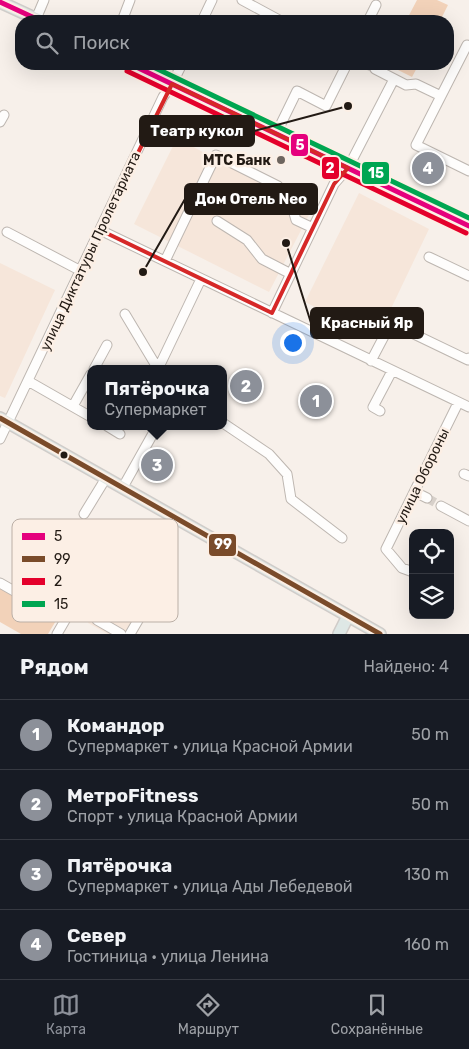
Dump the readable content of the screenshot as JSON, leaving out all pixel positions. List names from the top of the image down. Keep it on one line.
{"streets":{"street":["улица Диктатуры Пролетариата","улица Обороны"]},"places":["Театр кукол","МТС Банк","Красный Яр","Дом Отель Neo"],"lines":["transit line 5","transit line 15","transit line 2","transit line 99"],"legend":["5","99","2","15"],"page":{"search":"Поиск","pins":["4","2","1","3"],"popup":["Пятёрочка","Супермаркет"],"heading":["Рядом","Найдено: 4"],"list":[{"mark":"1","name":"Командор","note":"Супермаркет · улица Красной Армии","value":"50 m"},{"mark":"2","name":"МетроFitness","note":"Спорт · улица Красной Армии","value":"50 m"},{"mark":"3","name":"Пятёрочка","note":"Супермаркет · улица Ады Лебедевой","value":"130 m"},{"mark":"4","name":"Север","note":"Гостиница · улица Ленина","value":"160 m"}],"nav":["Карта","Маршрут","Сохранённые"]}}
